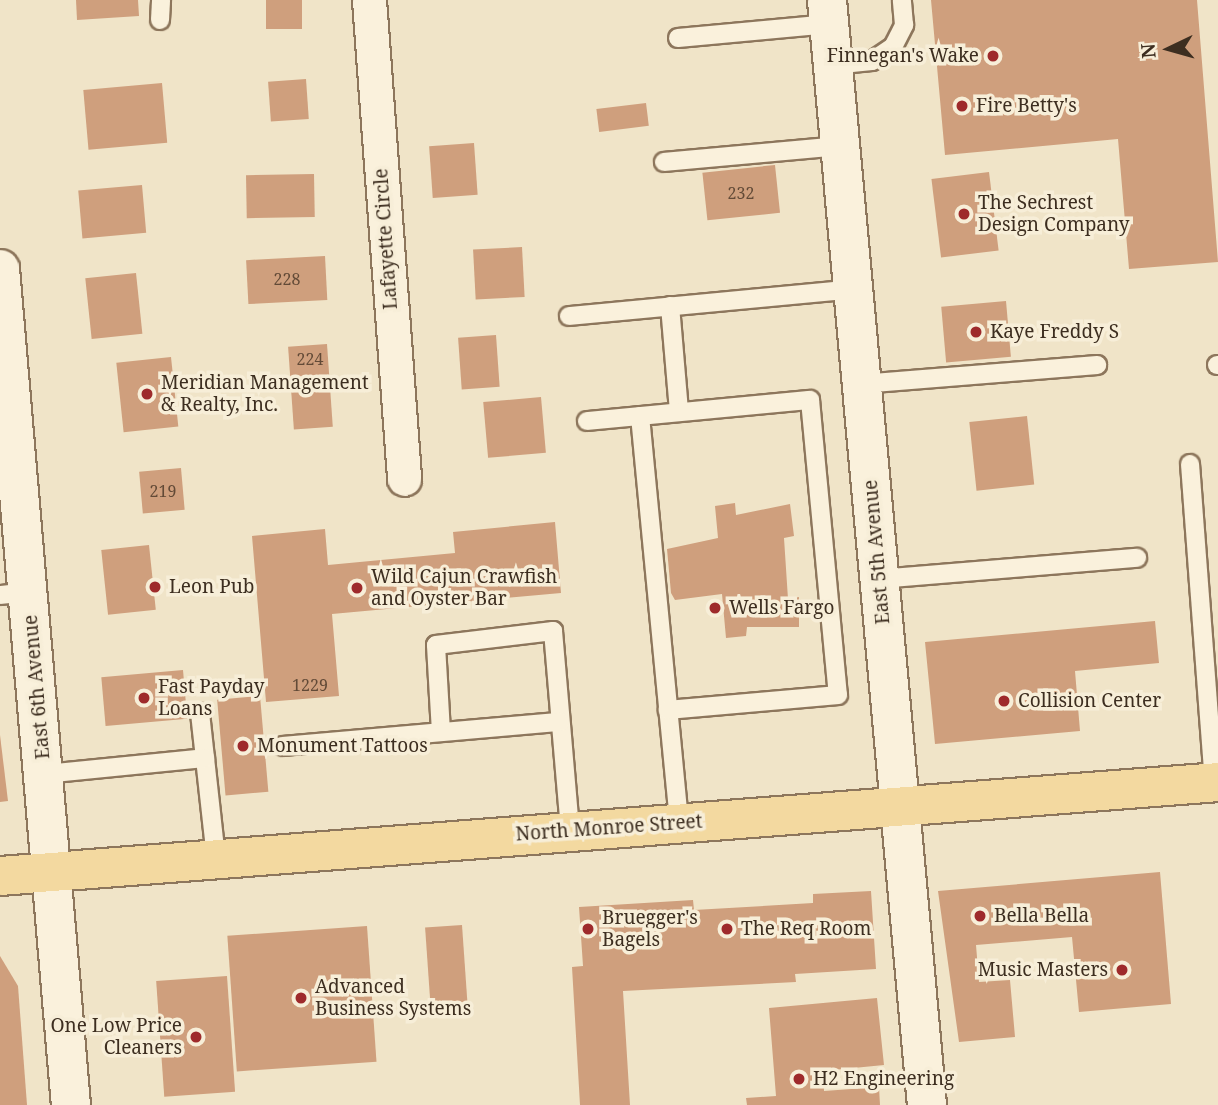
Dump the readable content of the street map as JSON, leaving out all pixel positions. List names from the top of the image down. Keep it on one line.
{"streets":{"main road":["North Monroe Street"],"street":["Lafayette Circle","East 5th Avenue","East 6th Avenue"]},"crossings":[["East 5th Avenue","North Monroe Street"],["East 6th Avenue","North Monroe Street"]],"places":["Finnegan's Wake","Fire Betty's","The Sechrest Design Company","Kaye Freddy S","Meridian Management & Realty, Inc.","Leon Pub","Wild Cajun Crawfish and Oyster Bar","Wells Fargo","Fast Payday Loans","Collision Center","Monument Tattoos","Bella Bella","Bruegger's Bagels","The Req Room","Music Masters","Advanced Business Systems","One Low Price Cleaners","H2 Engineering"],"house_numbers":["232","228","224","219","1229"],"north":"left"}
